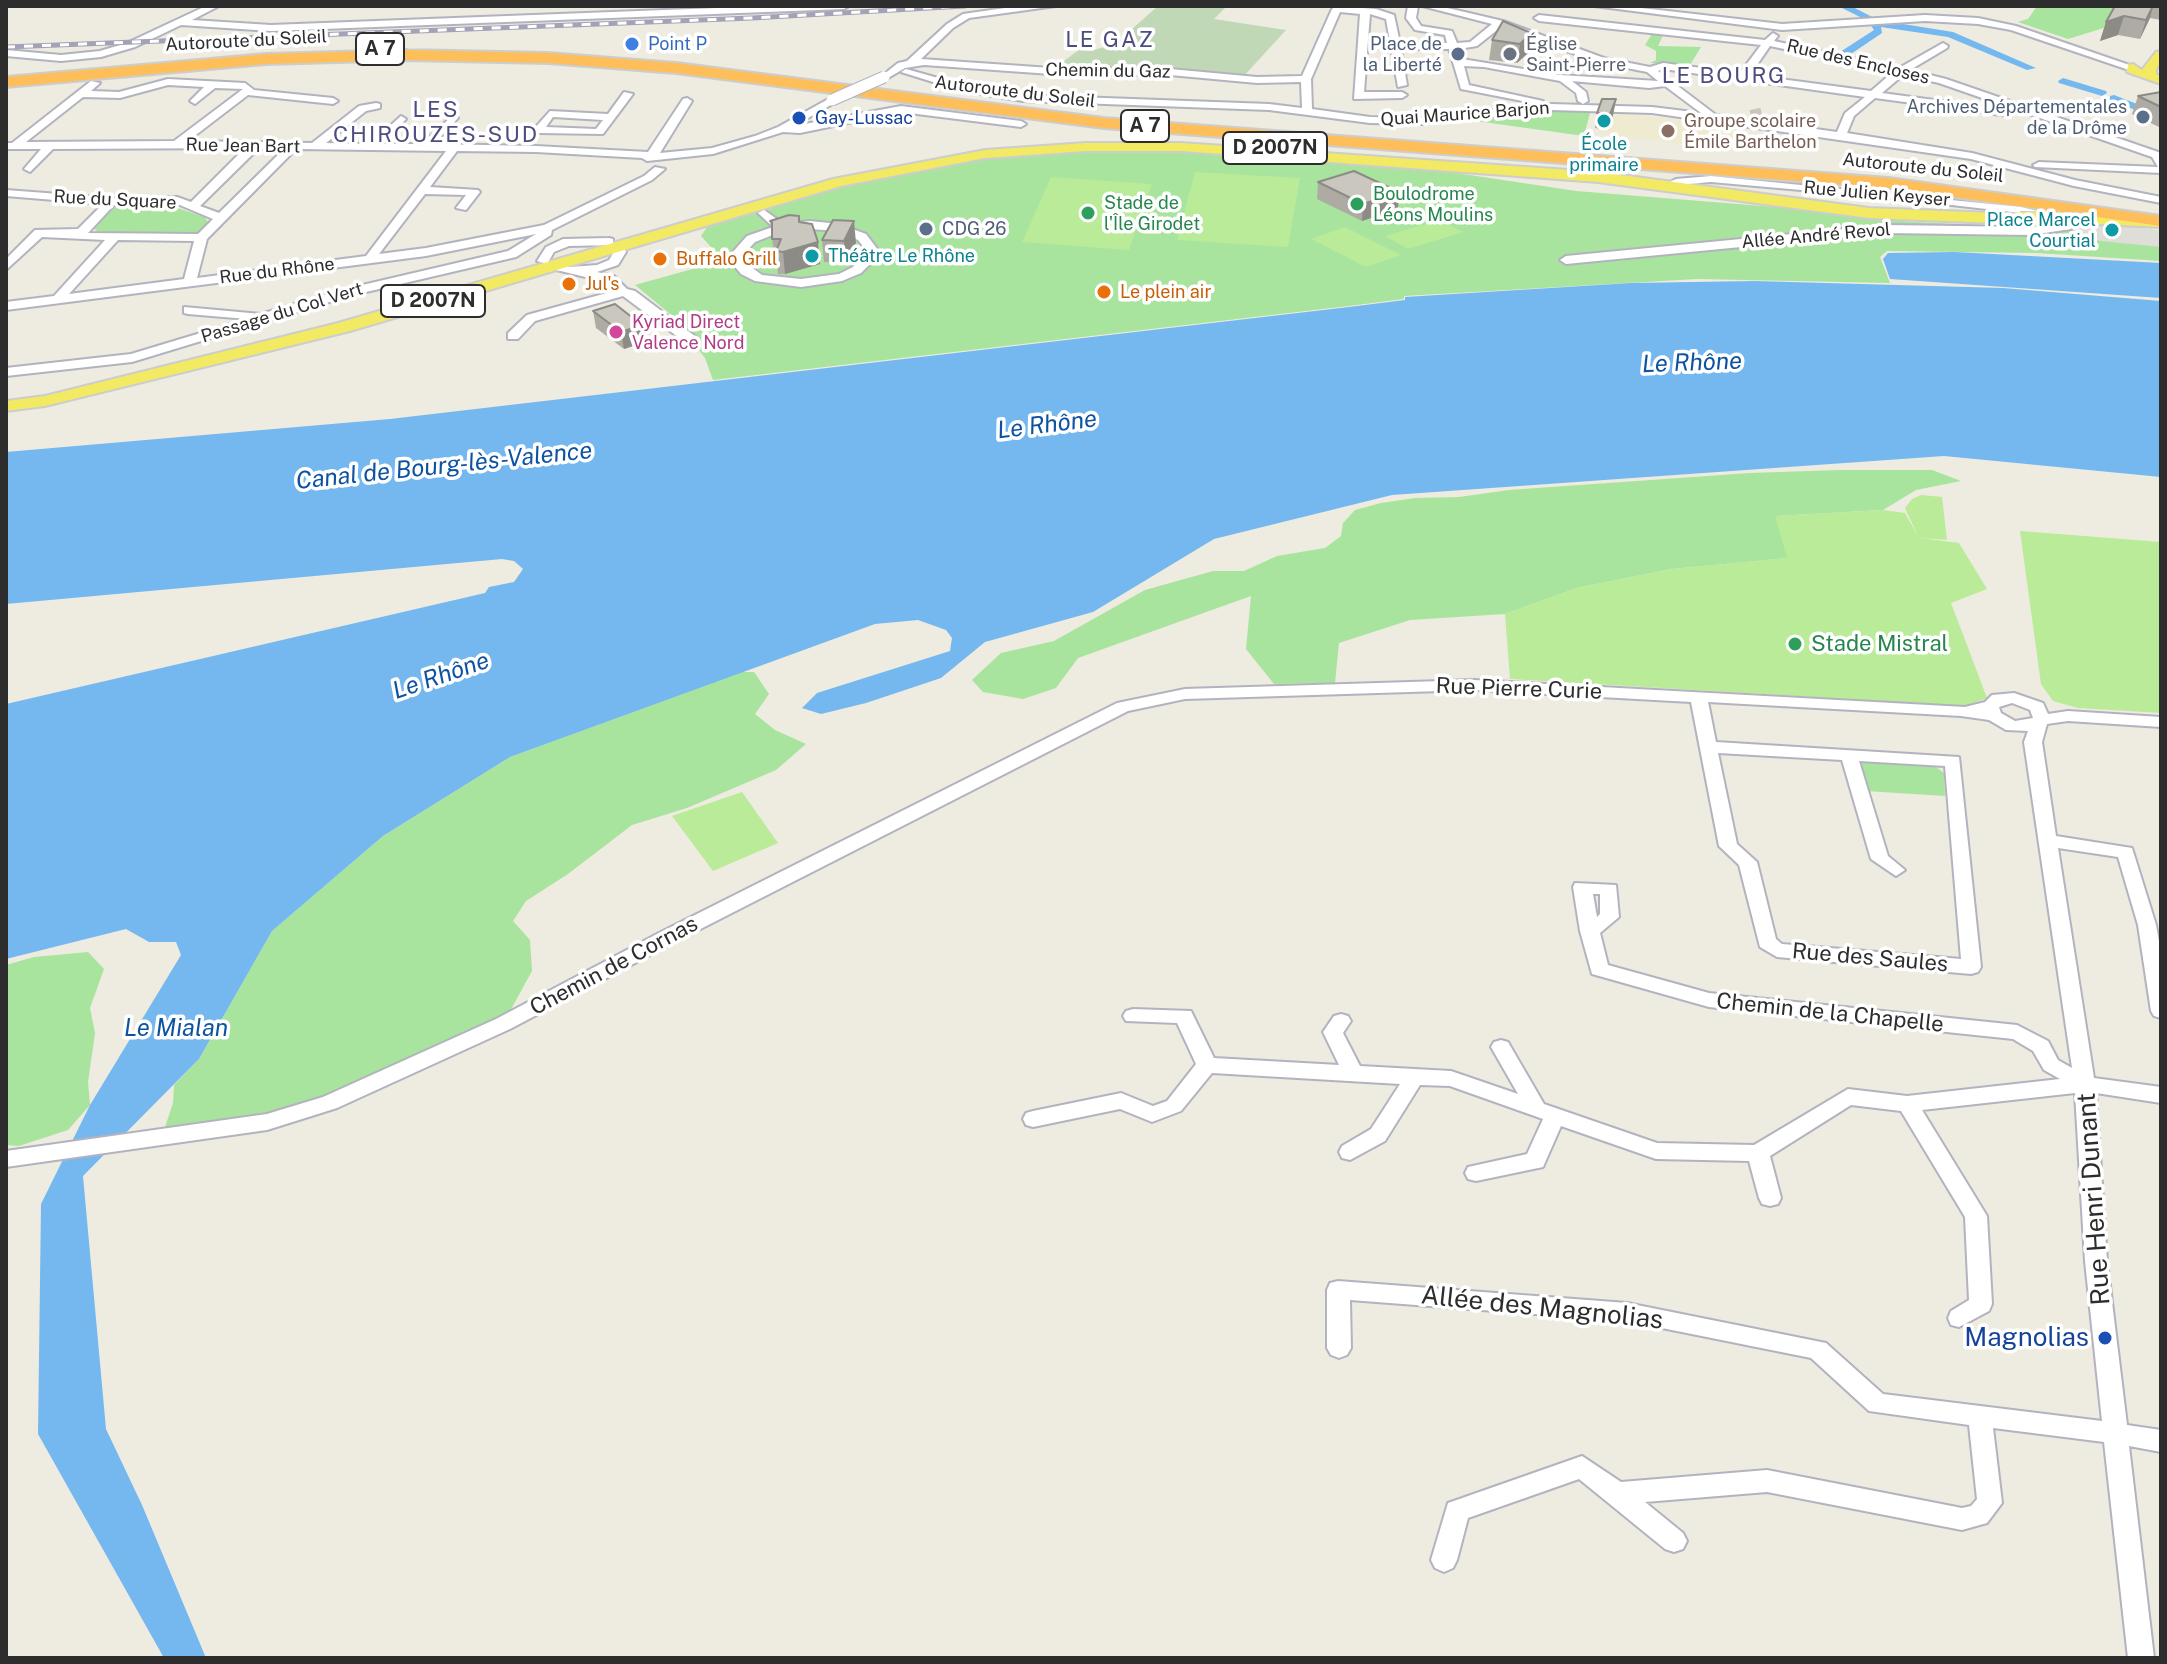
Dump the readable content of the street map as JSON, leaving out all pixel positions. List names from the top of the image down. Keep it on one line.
{"streets":{"highway":["Autoroute du Soleil","A 7"],"main road":["D 2007N"],"street":["Rue des Encloses","Chemin du Gaz","Quai Maurice Barjon","Rue Jean Bart","Rue Julien Keyser","Rue du Square","Allée André Revol","Rue du Rhône","Passage du Col Vert","Rue Pierre Curie","Rue des Saules","Chemin de Cornas","Chemin de la Chapelle","Rue Henri Dunant","Allée des Magnolias"]},"crossings":[["Chemin du Gaz","Quai Maurice Barjon"],["Rue Jean Bart","Rue du Rhône"],["D 2007N","Rue Julien Keyser"],["D 2007N","Rue du Rhône"],["Rue Julien Keyser","Allée André Revol"],["Rue du Rhône","Passage du Col Vert"],["Rue Pierre Curie","Rue des Saules"],["Rue Pierre Curie","Chemin de Cornas"],["Chemin de la Chapelle","Rue Henri Dunant"],["Rue Henri Dunant","Allée des Magnolias"]],"districts":["LE GAZ","LE BOURG","LES CHIROUZES-SUD"],"water":["Le Rhône","Canal de Bourg-lès-Valence","Le Mialan"],"places":["Point P","Place de la Liberté","Église Saint-Pierre","Archives Départementales de la Drôme","Gay-Lussac","École primaire","Groupe scolaire Émile Barthelon","Boulodrome Léons Moulins","Stade de l'Île Girodet","CDG 26","Place Marcel Courtial","Théâtre Le Rhône","Buffalo Grill","Jul's","Le plein air","Kyriad Direct Valence Nord","Stade Mistral","Magnolias"]}
